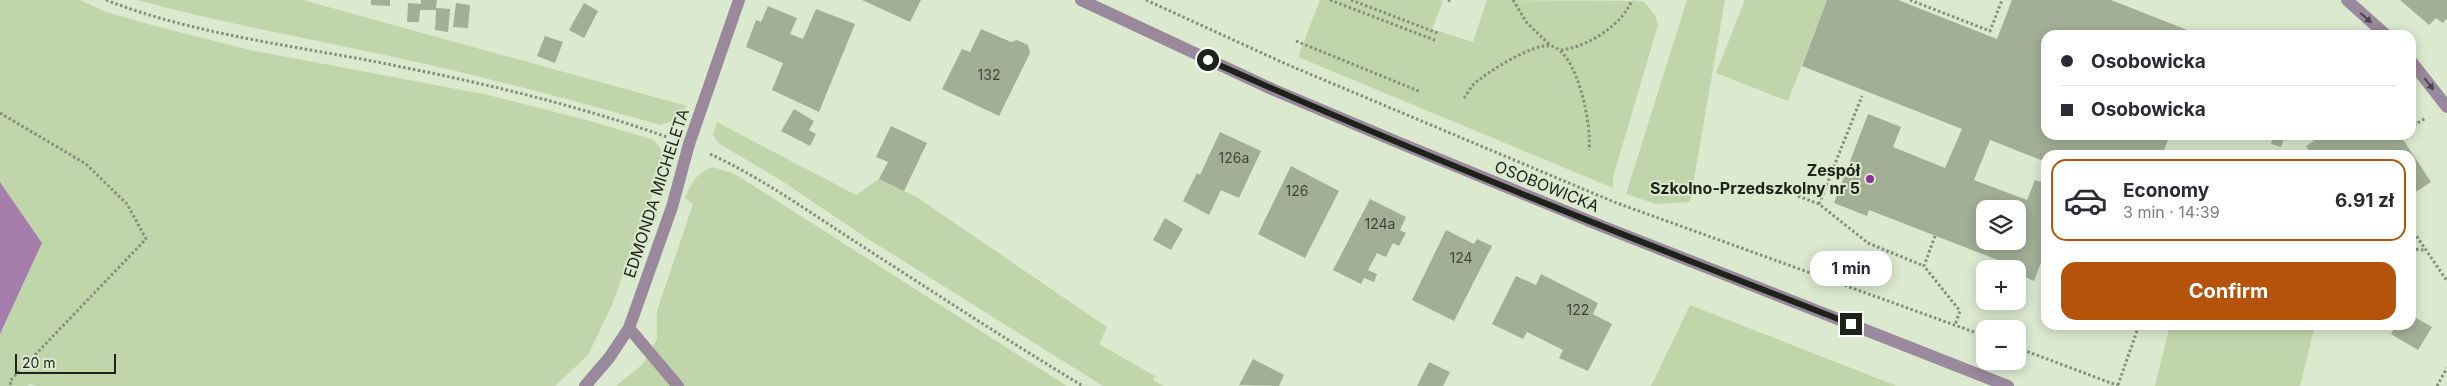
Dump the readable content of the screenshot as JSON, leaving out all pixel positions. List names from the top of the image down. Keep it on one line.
{"streets":{"street":["OSOBOWICKA","EDMONDA MICHELETA"]},"places":["Zespół Szkolno-Przedszkolny nr 5"],"house_numbers":["132","126a","126","124a","124","122"],"scale_bar":"20 m","page":{"banner":["Osobowicka","Osobowicka"],"list":[{"name":"Economy","note":"3 min · 14:39","value":"6.91 zł"}],"map_buttons":["+","−"],"bubble":"1 min","buttons":"Confirm","scale":"20 m"}}
